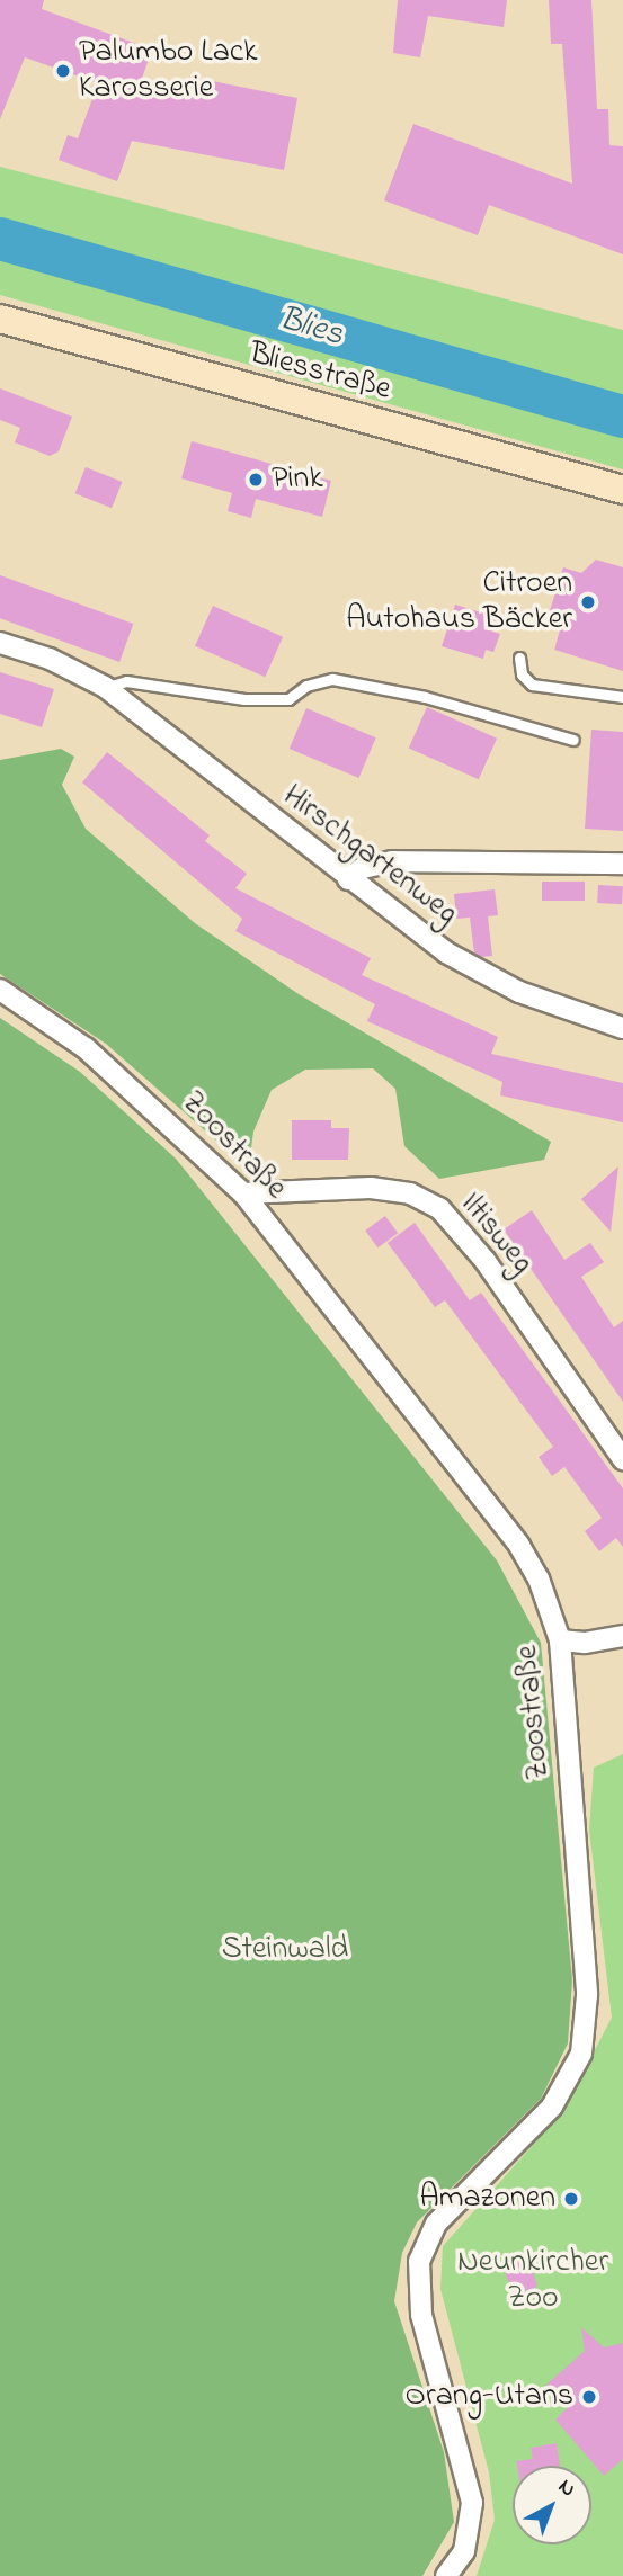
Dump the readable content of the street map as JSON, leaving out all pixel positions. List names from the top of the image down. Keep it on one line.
{"streets":{"main road":["Bliesstraße"],"street":["Hirschgartenweg","Zoostraße","Iltisweg"]},"crossings":[["Zoostraße","Iltisweg"]],"water":["Blies"],"parks":["Steinwald","Neunkircher Zoo"],"places":["Palumbo Lack Karosserie","Pink","Citroen Autohaus Bäcker","Amazonen","Orang-Utans"],"north":"top right"}
